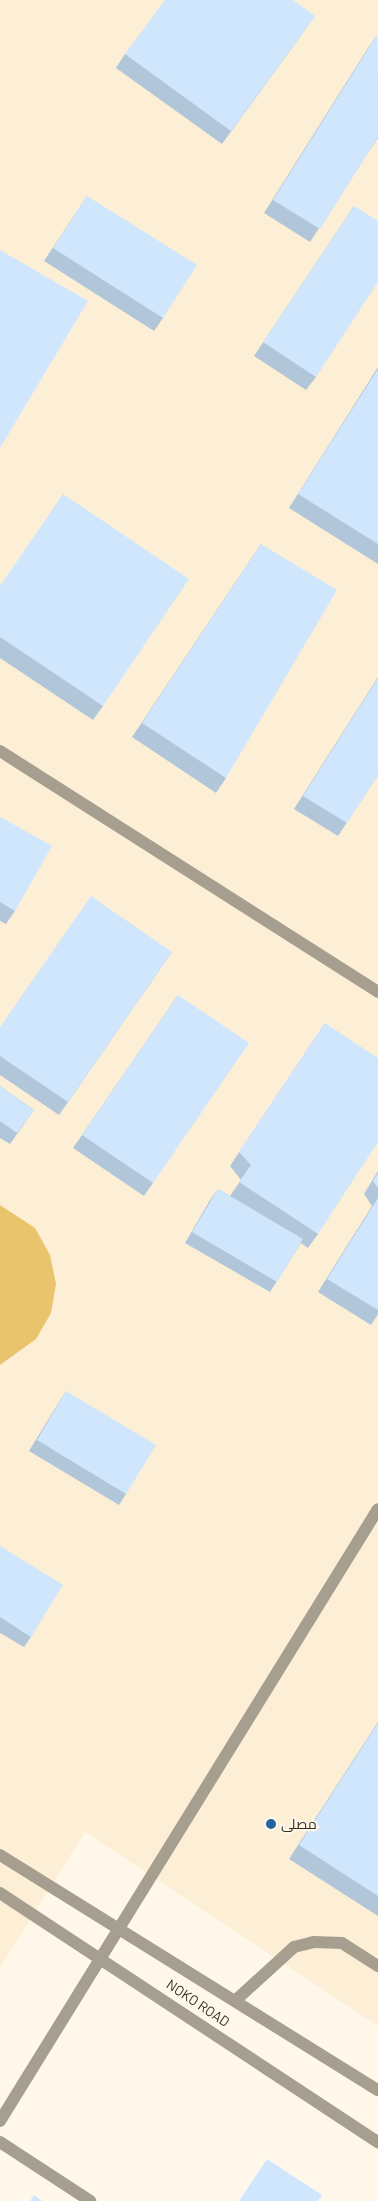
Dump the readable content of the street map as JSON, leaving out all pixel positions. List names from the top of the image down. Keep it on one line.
{"streets":{"street":["NOKO ROAD"]},"places":["مصلى"]}
